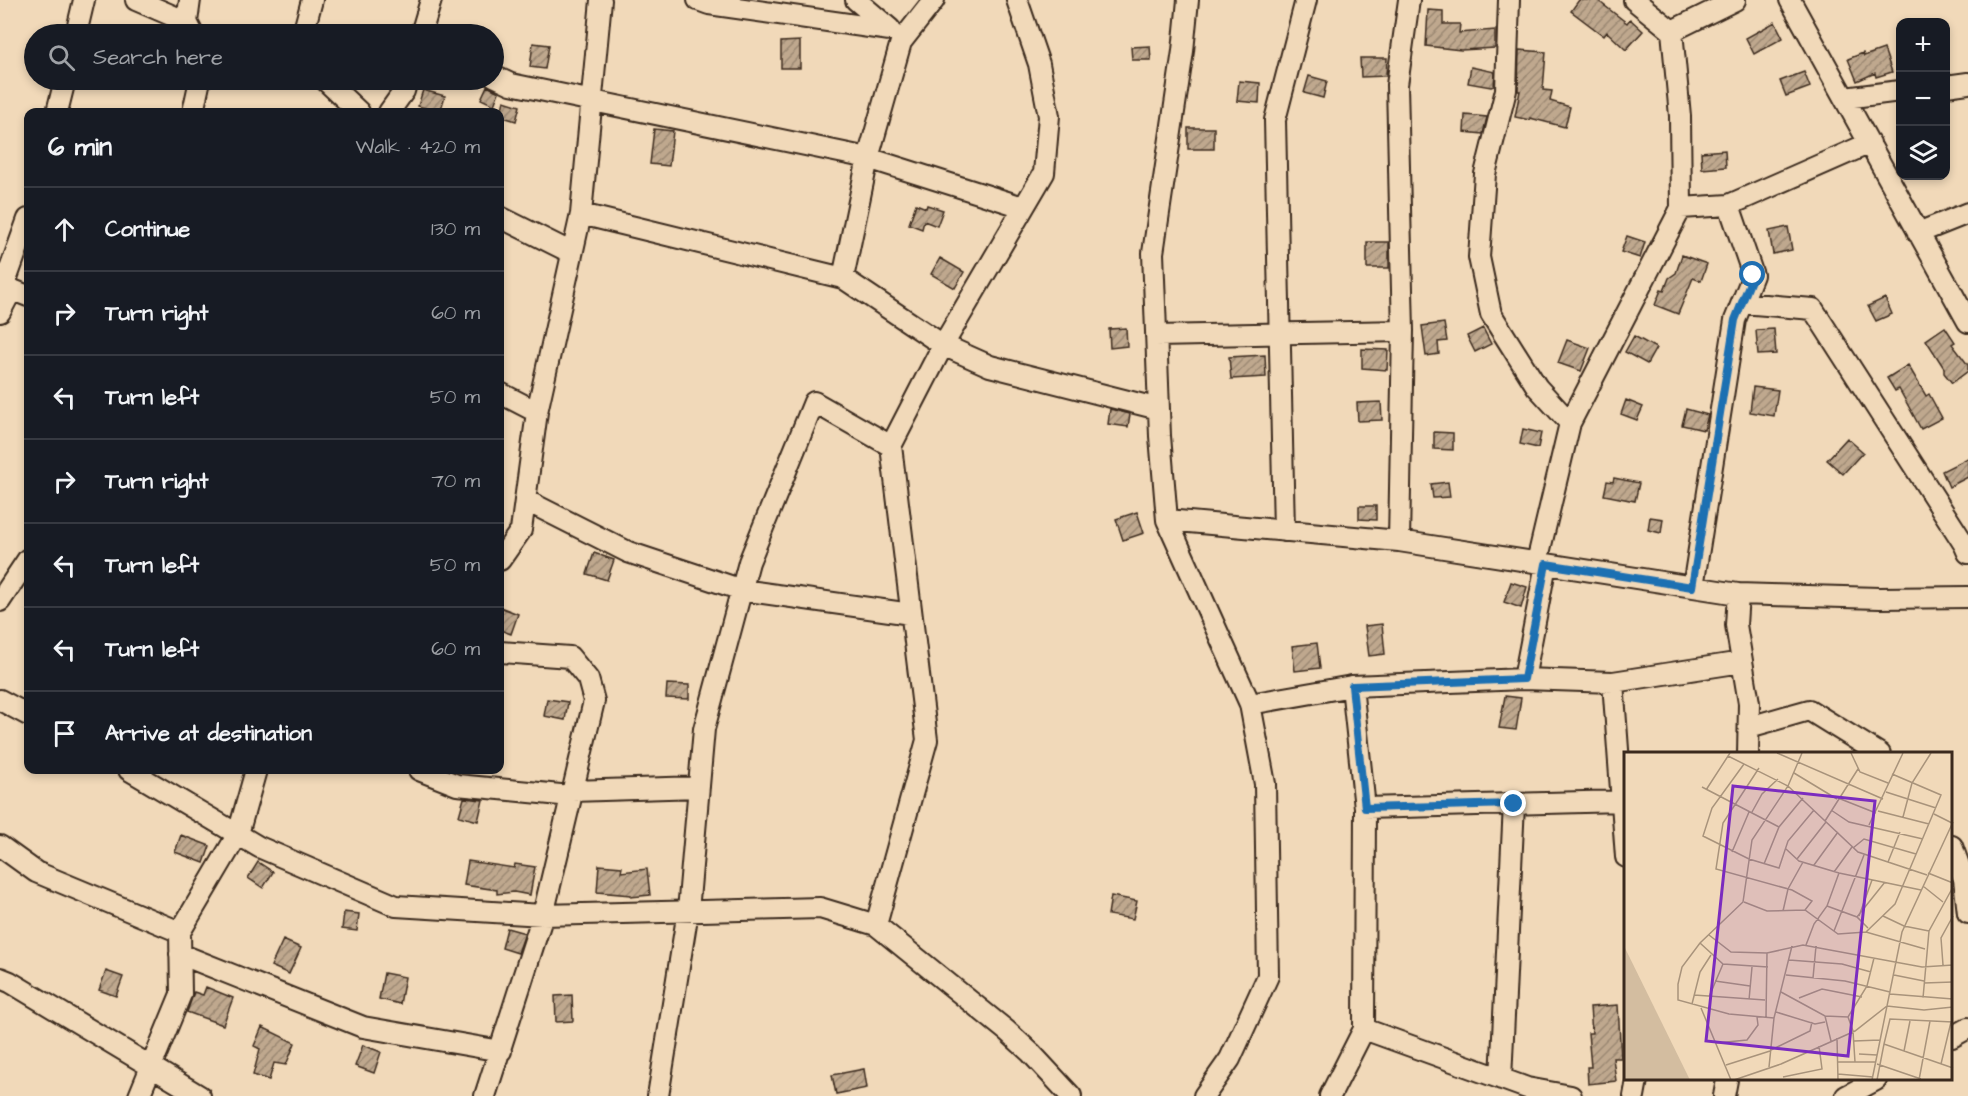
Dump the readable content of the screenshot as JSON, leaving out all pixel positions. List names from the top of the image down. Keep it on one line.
{"page":{"map_buttons":["+","−"],"search":"Search here","heading":["6 min","Walk · 420 m"],"list":[["Continue","130 m"],["Turn right","60 m"],["Turn left","50 m"],["Turn right","70 m"],["Turn left","50 m"],["Turn left","60 m"],"Arrive at destination"]}}
